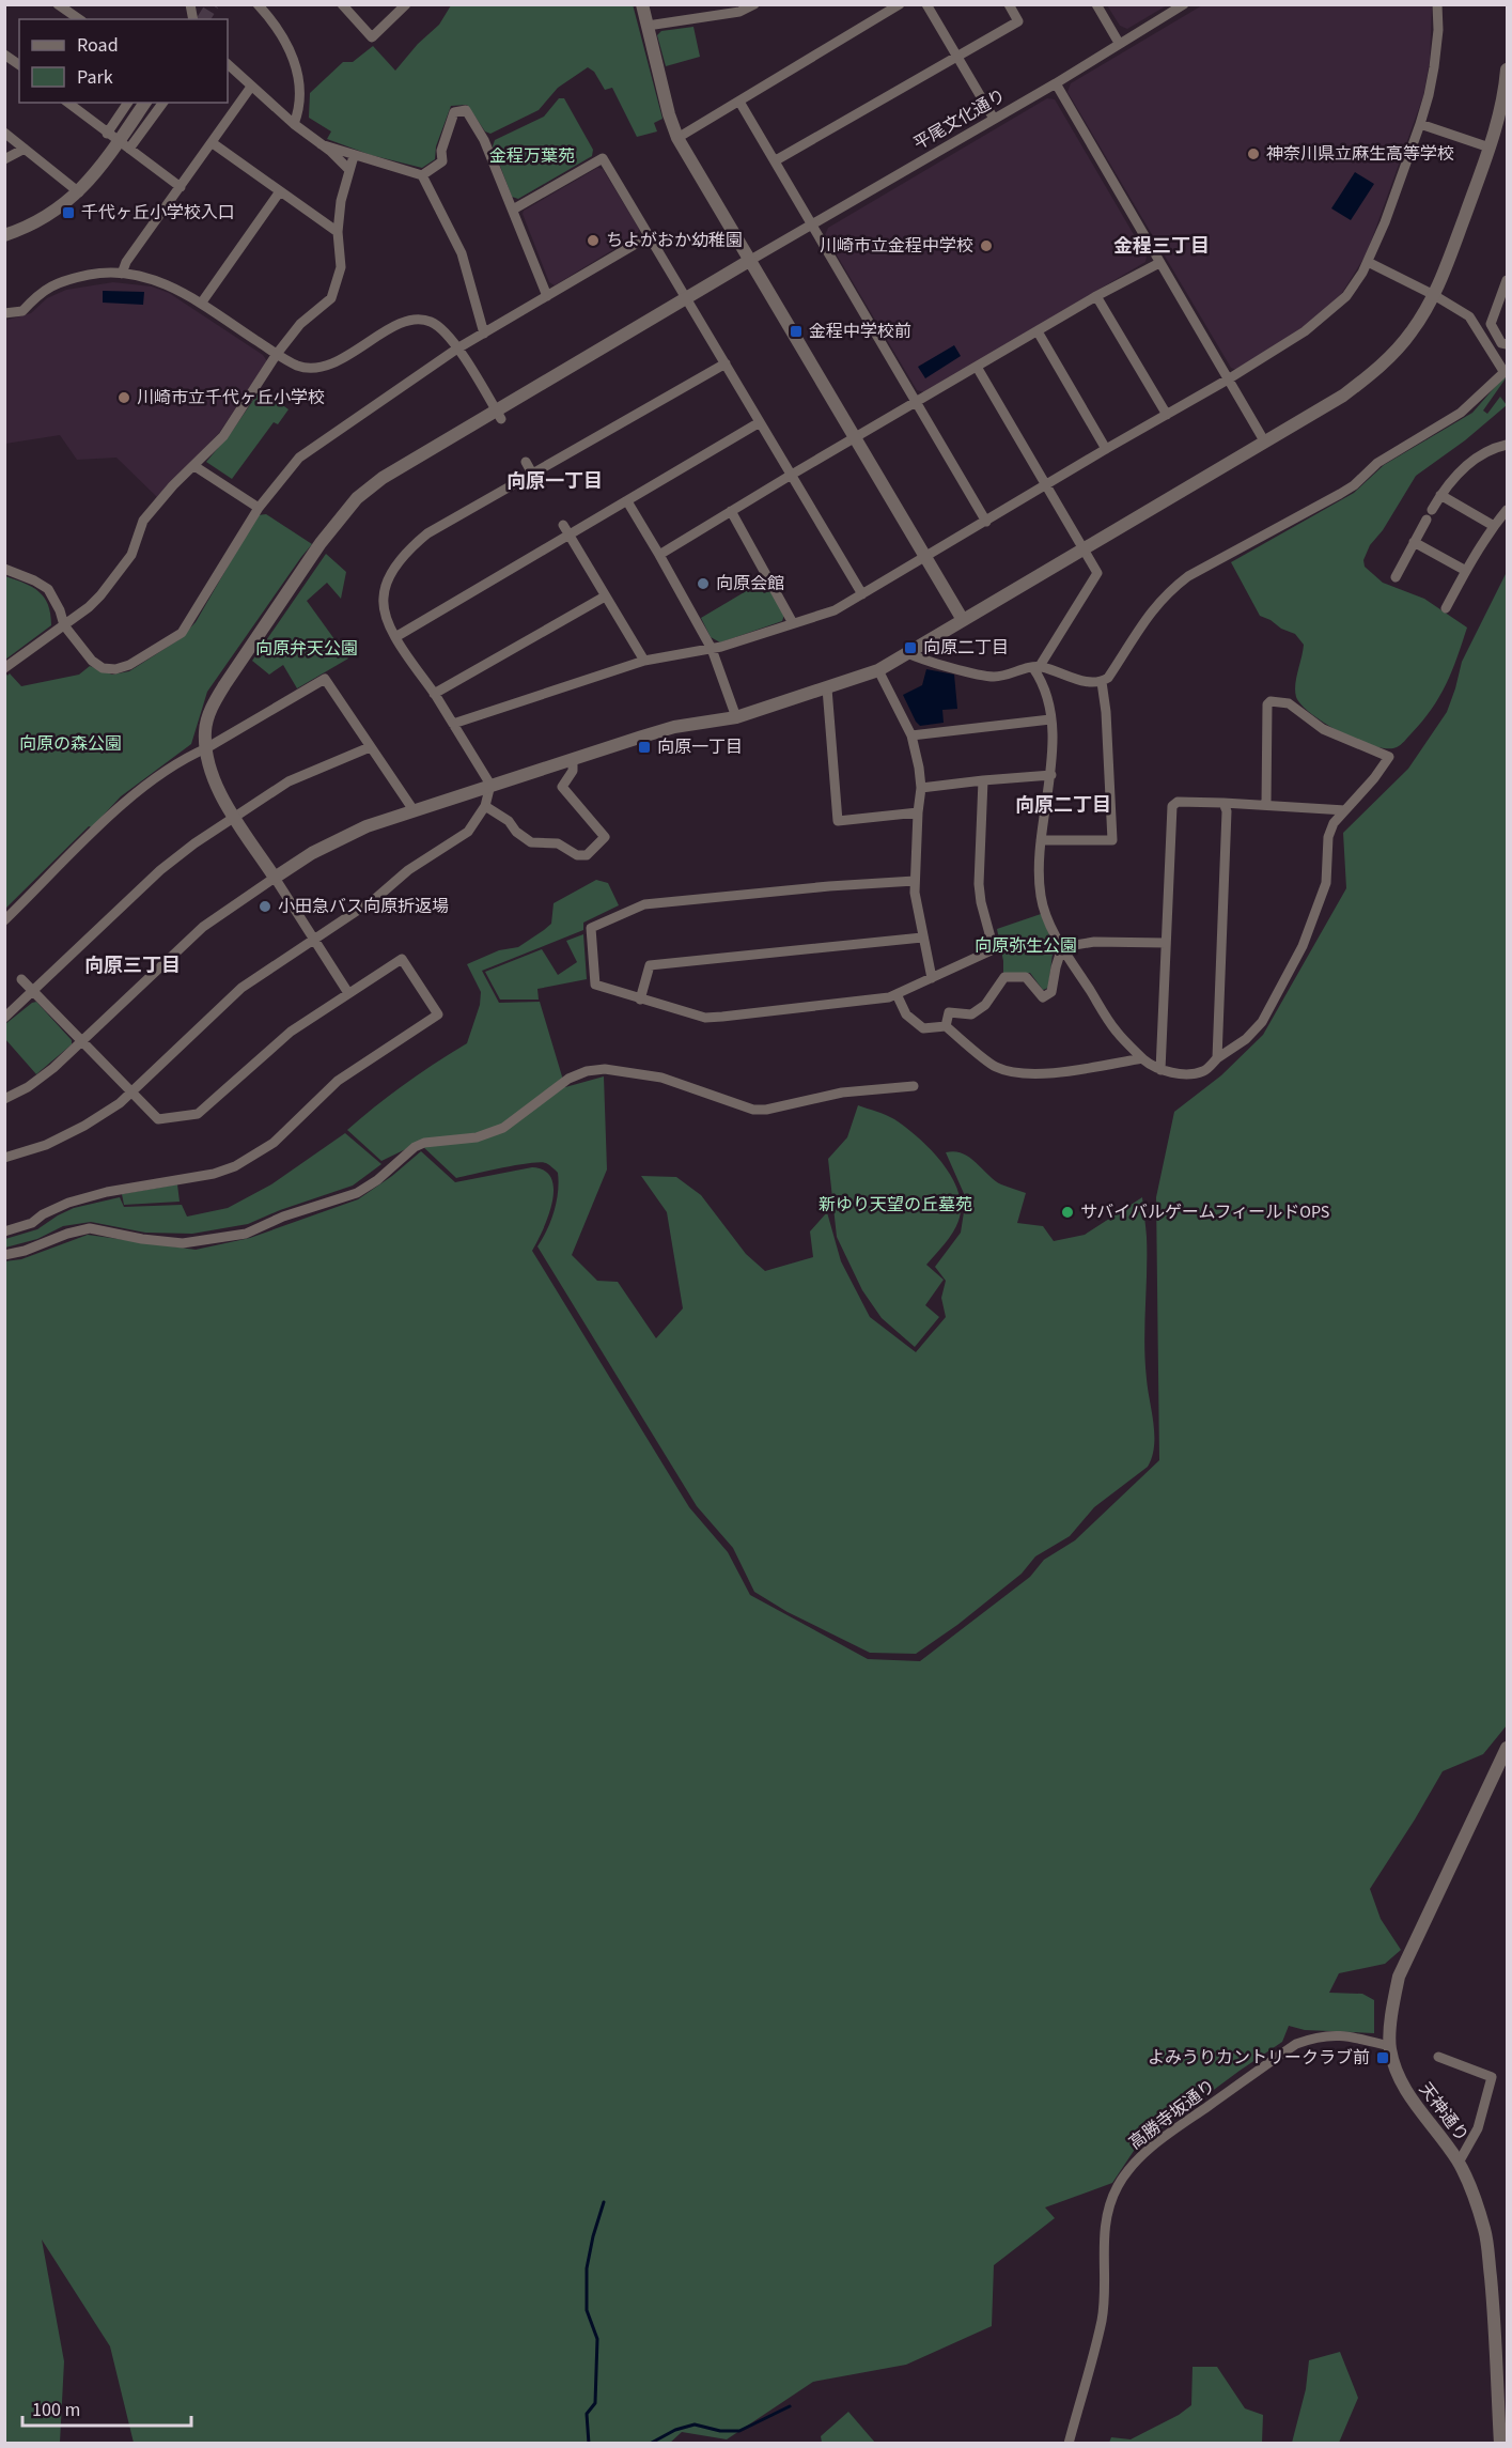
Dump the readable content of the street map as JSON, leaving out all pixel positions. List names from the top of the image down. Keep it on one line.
{"streets":{"street":["平尾文化通り","天神通り","高勝寺坂通り"]},"crossings":[["天神通り","高勝寺坂通り"]],"districts":["金程三丁目","向原一丁目","向原二丁目","向原三丁目"],"parks":["金程万葉苑","向原弁天公園","向原の森公園","向原弥生公園","新ゆり天望の丘墓苑"],"places":{"other":["神奈川県立麻生高等学校","ちよがおか幼稚園","川崎市立金程中学校","川崎市立千代ヶ丘小学校","向原会館","小田急バス向原折返場","サバイバルゲームフィールドOPS"],"transit":["千代ヶ丘小学校入口","金程中学校前","向原二丁目","向原一丁目","よみうりカントリークラブ前"]},"legend":["Road","Park"],"scale_bar":"100 m"}
